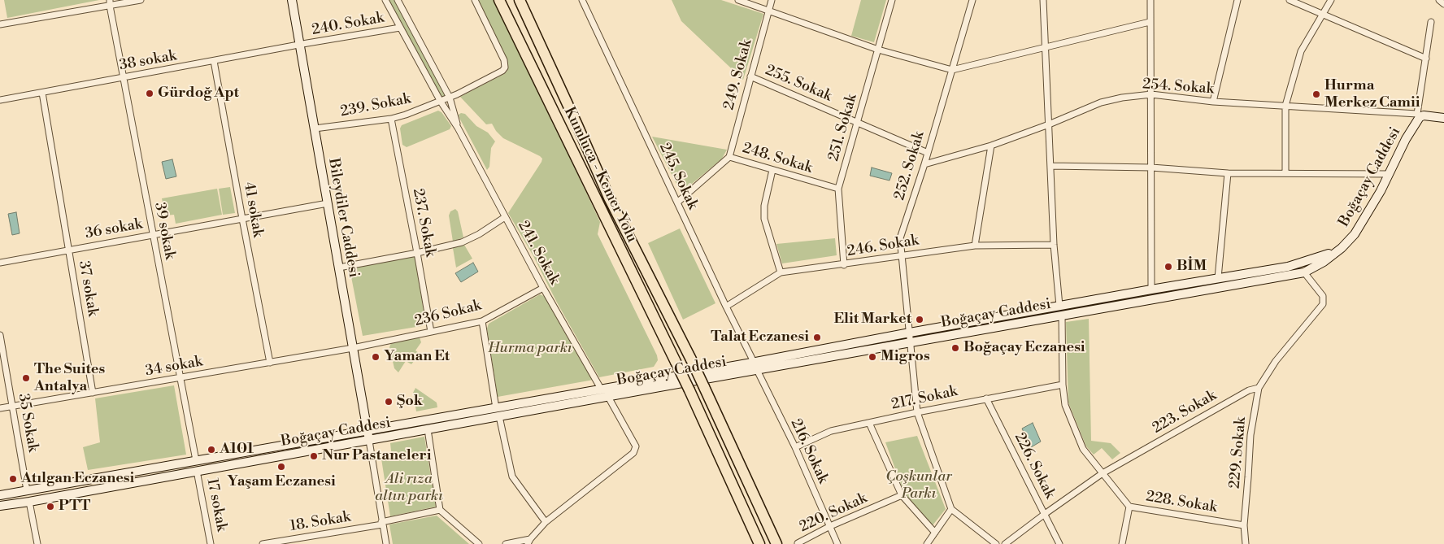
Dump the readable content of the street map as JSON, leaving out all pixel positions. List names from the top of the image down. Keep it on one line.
{"streets":{"highway":["Kumluca - Kemer Yolu"],"main road":["Boğaçay Caddesi","Bileydiler Caddesi"],"street":["240. Sokak","38 sokak","249. Sokak","255. Sokak","254. Sokak","239. Sokak","251. Sokak","248. Sokak","252. Sokak","245. Sokak","41 sokak","237. Sokak","36 sokak","39 sokak","246. Sokak","241. Sokak","37 sokak","236 Sokak","34 sokak","217. Sokak","223. Sokak","35 Sokak","216. Sokak","229. Sokak","226. Sokak","228. Sokak","17 sokak","220. Sokak","18. Sokak"]},"crossings":[["240. Sokak","38 sokak"],["240. Sokak","Bileydiler Caddesi"],["240. Sokak","241. Sokak"],["38 sokak","41 sokak"],["38 sokak","Bileydiler Caddesi"],["38 sokak","39 sokak"],["38 sokak","37 sokak"],["249. Sokak","255. Sokak"],["249. Sokak","248. Sokak"],["255. Sokak","251. Sokak"],["255. Sokak","252. Sokak"],["254. Sokak","252. Sokak"],["254. Sokak","Boğaçay Caddesi"],["239. Sokak","Bileydiler Caddesi"],["239. Sokak","237. Sokak"],["239. Sokak","241. Sokak"],["251. Sokak","248. Sokak"],["251. Sokak","246. Sokak"],["248. Sokak","245. Sokak"],["252. Sokak","Boğaçay Caddesi"],["252. Sokak","246. Sokak"],["252. Sokak","217. Sokak"],["245. Sokak","Boğaçay Caddesi"],["245. Sokak","246. Sokak"],["Boğaçay Caddesi","Bileydiler Caddesi"],["Boğaçay Caddesi","39 sokak"],["Boğaçay Caddesi","241. Sokak"],["Boğaçay Caddesi","35 Sokak"],["Boğaçay Caddesi","216. Sokak"],["Boğaçay Caddesi","228. Sokak"],["Boğaçay Caddesi","17 sokak"],["41 sokak","36 sokak"],["41 sokak","34 sokak"],["Bileydiler Caddesi","36 sokak"],["Bileydiler Caddesi","236 Sokak"],["Bileydiler Caddesi","34 sokak"],["237. Sokak","236 Sokak"],["36 sokak","39 sokak"],["36 sokak","37 sokak"],["39 sokak","34 sokak"],["241. Sokak","236 Sokak"],["37 sokak","34 sokak"],["236 Sokak","34 sokak"],["34 sokak","35 Sokak"],["217. Sokak","216. Sokak"],["217. Sokak","226. Sokak"],["217. Sokak","228. Sokak"],["223. Sokak","229. Sokak"],["223. Sokak","226. Sokak"],["223. Sokak","228. Sokak"],["216. Sokak","220. Sokak"],["229. Sokak","228. Sokak"]],"parks":["Hurma parkı","Çoşkunlar Parkı","Ali rıza altın parkı"],"places":["Gürdoğ Apt","Hurma Merkez Camii","BİM","Elit Market","Talat Eczanesi","Boğaçay Eczanesi","Yaman Et","Migros","The Suites Antalya","Şok","A101","Nur Pastaneleri","Yaşam Eczanesi","Atılgan Eczanesi","PTT"]}
